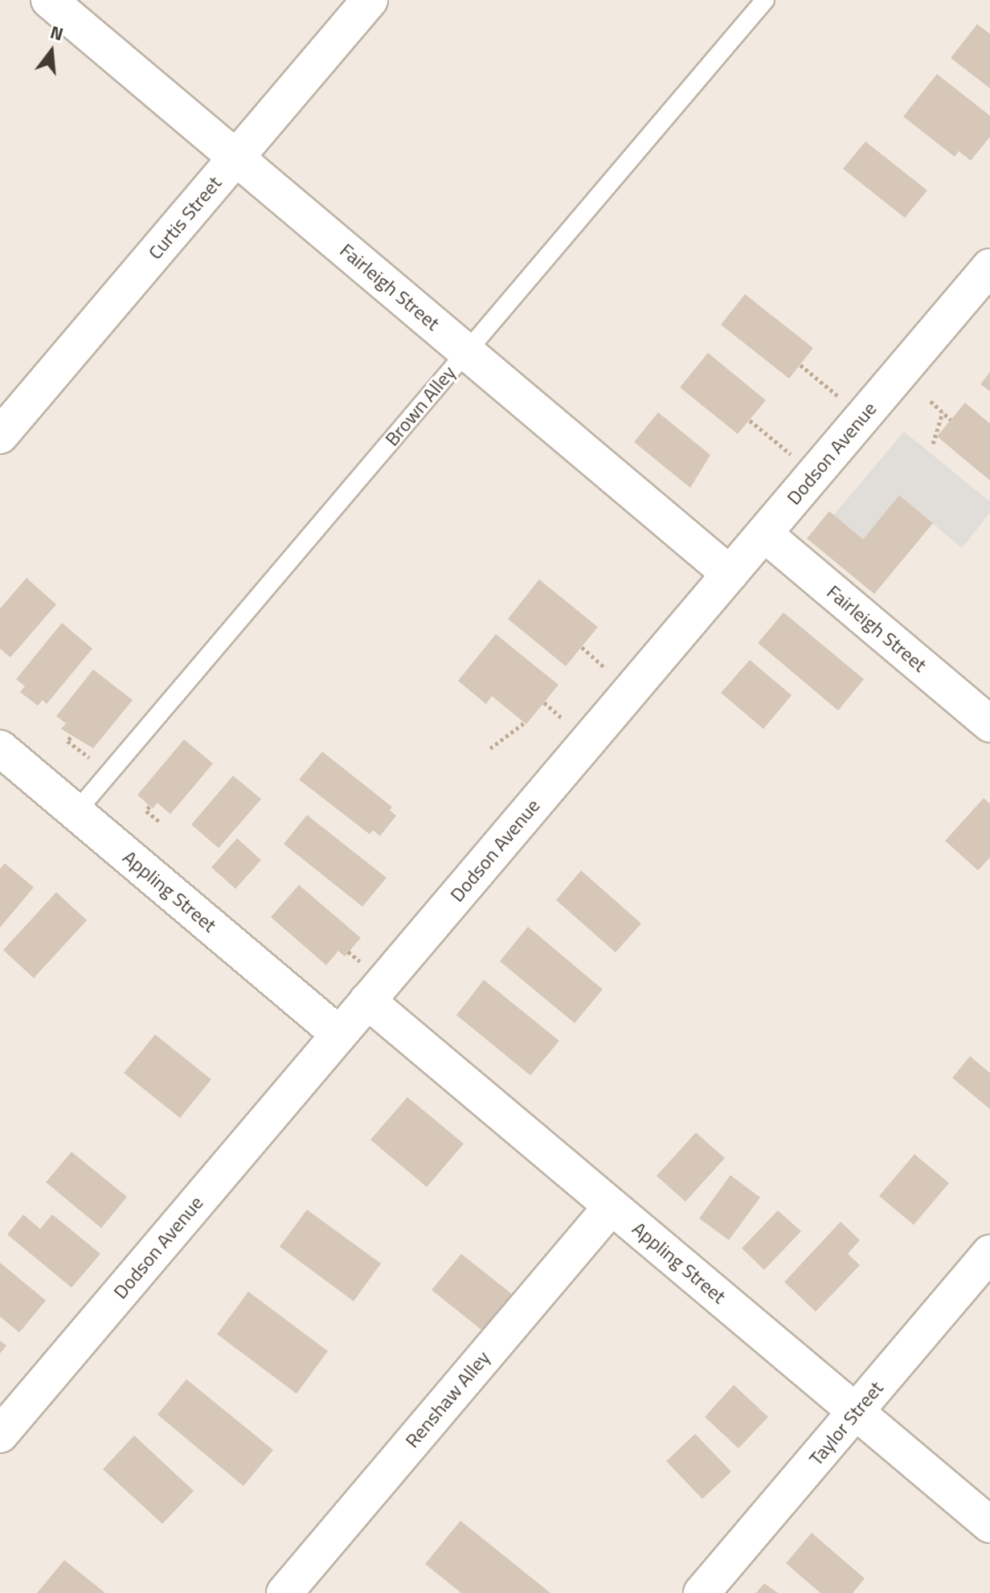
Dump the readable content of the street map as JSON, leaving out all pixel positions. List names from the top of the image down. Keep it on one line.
{"streets":{"street":["Curtis Street","Fairleigh Street","Dodson Avenue","Appling Street","Renshaw Alley","Taylor Street"],"lane":["Brown Alley"]},"crossings":[["Curtis Street","Fairleigh Street"],["Fairleigh Street","Brown Alley"],["Fairleigh Street","Dodson Avenue"],["Brown Alley","Appling Street"],["Dodson Avenue","Appling Street"],["Appling Street","Renshaw Alley"],["Appling Street","Taylor Street"]],"north":"top"}
